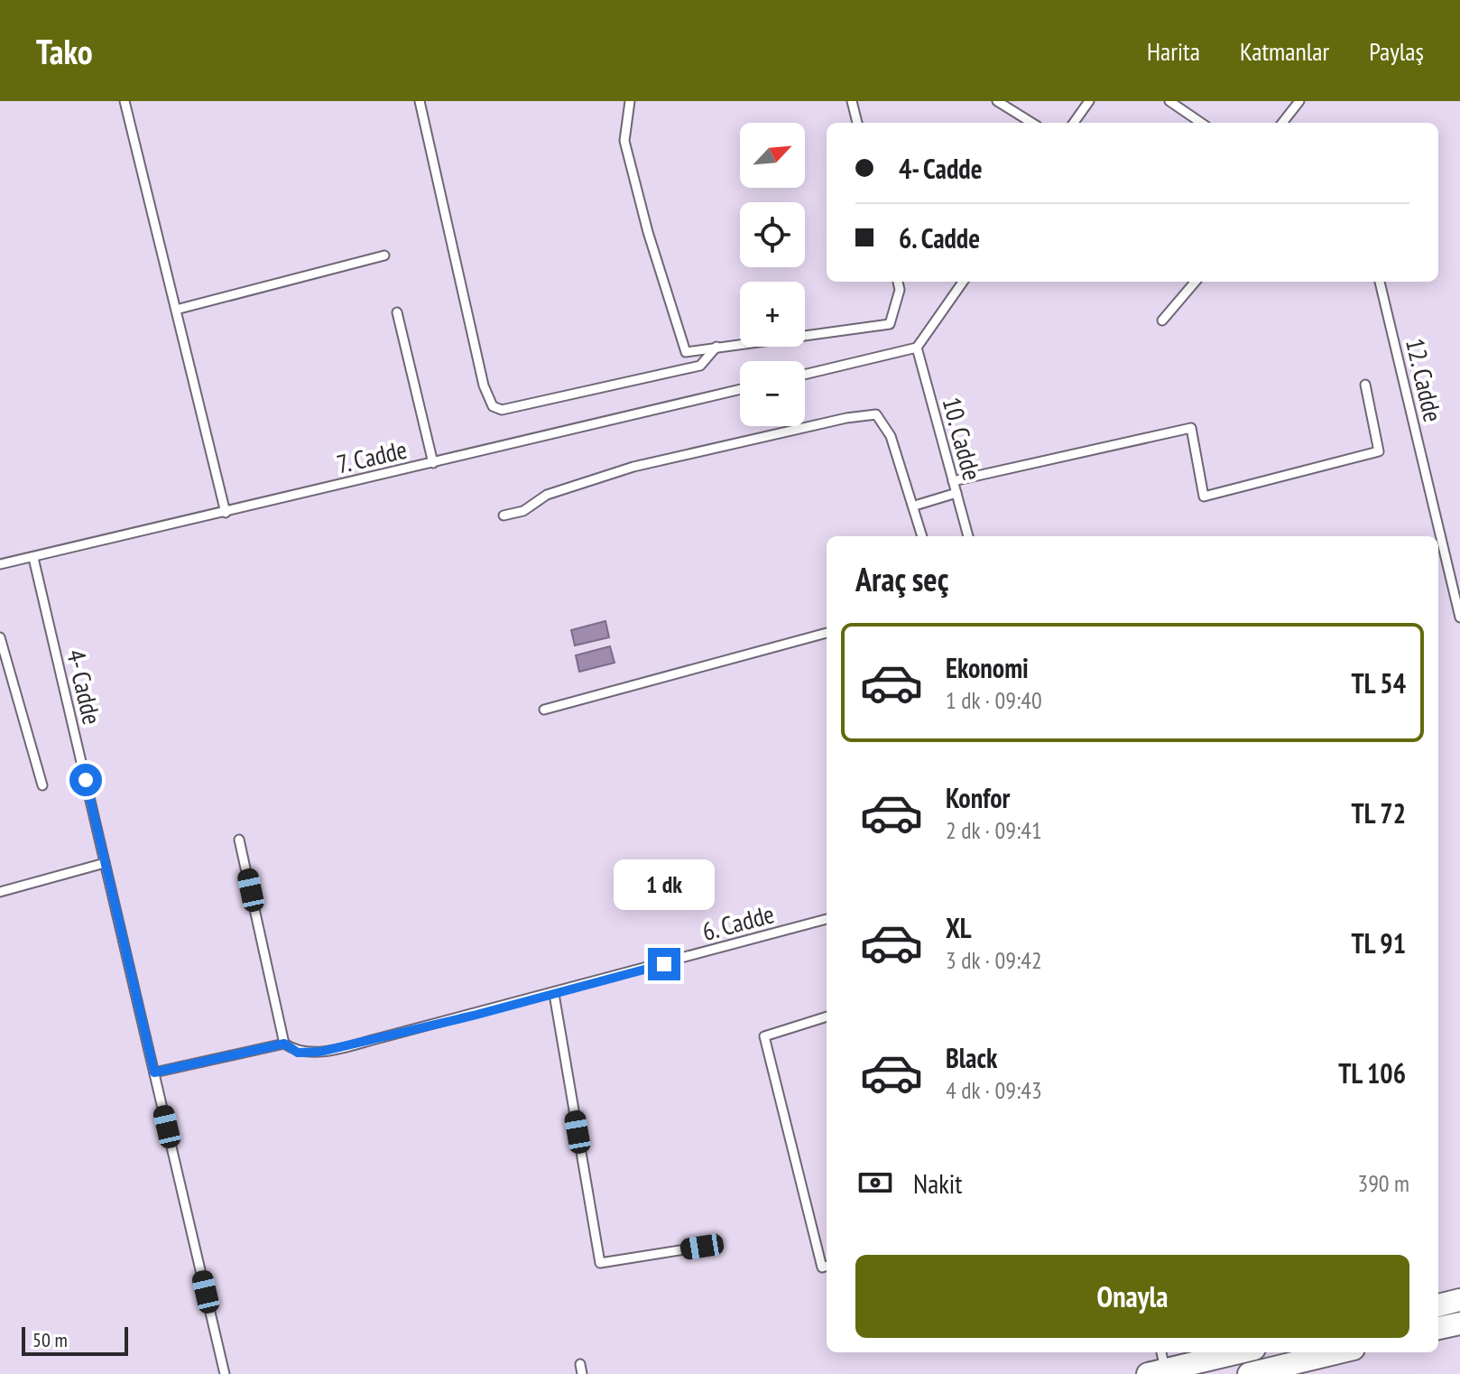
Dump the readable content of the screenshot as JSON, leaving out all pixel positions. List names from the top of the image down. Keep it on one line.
{"streets":{"lane":["12. Cadde","10. Cadde","7. Cadde","4- Cadde","6. Cadde"]},"crossings":[["7. Cadde","4- Cadde"],["4- Cadde","6. Cadde"]],"scale_bar":"50 m","north":"top right","page":{"header":"Tako","nav":["Harita","Katmanlar","Paylaş"],"map_buttons":["+","−"],"banner":["4- Cadde","6. Cadde"],"heading":"Araç seç","list":[{"name":"Ekonomi","note":"1 dk · 09:40","value":"TL 54"},{"name":"Konfor","note":"2 dk · 09:41","value":"TL 72"},{"name":"XL","note":"3 dk · 09:42","value":"TL 91"},{"name":"Black","note":"4 dk · 09:43","value":"TL 106"}],"bubble":"1 dk","pay":["Nakit","390 m"],"buttons":"Onayla","scale":"50 m"}}
